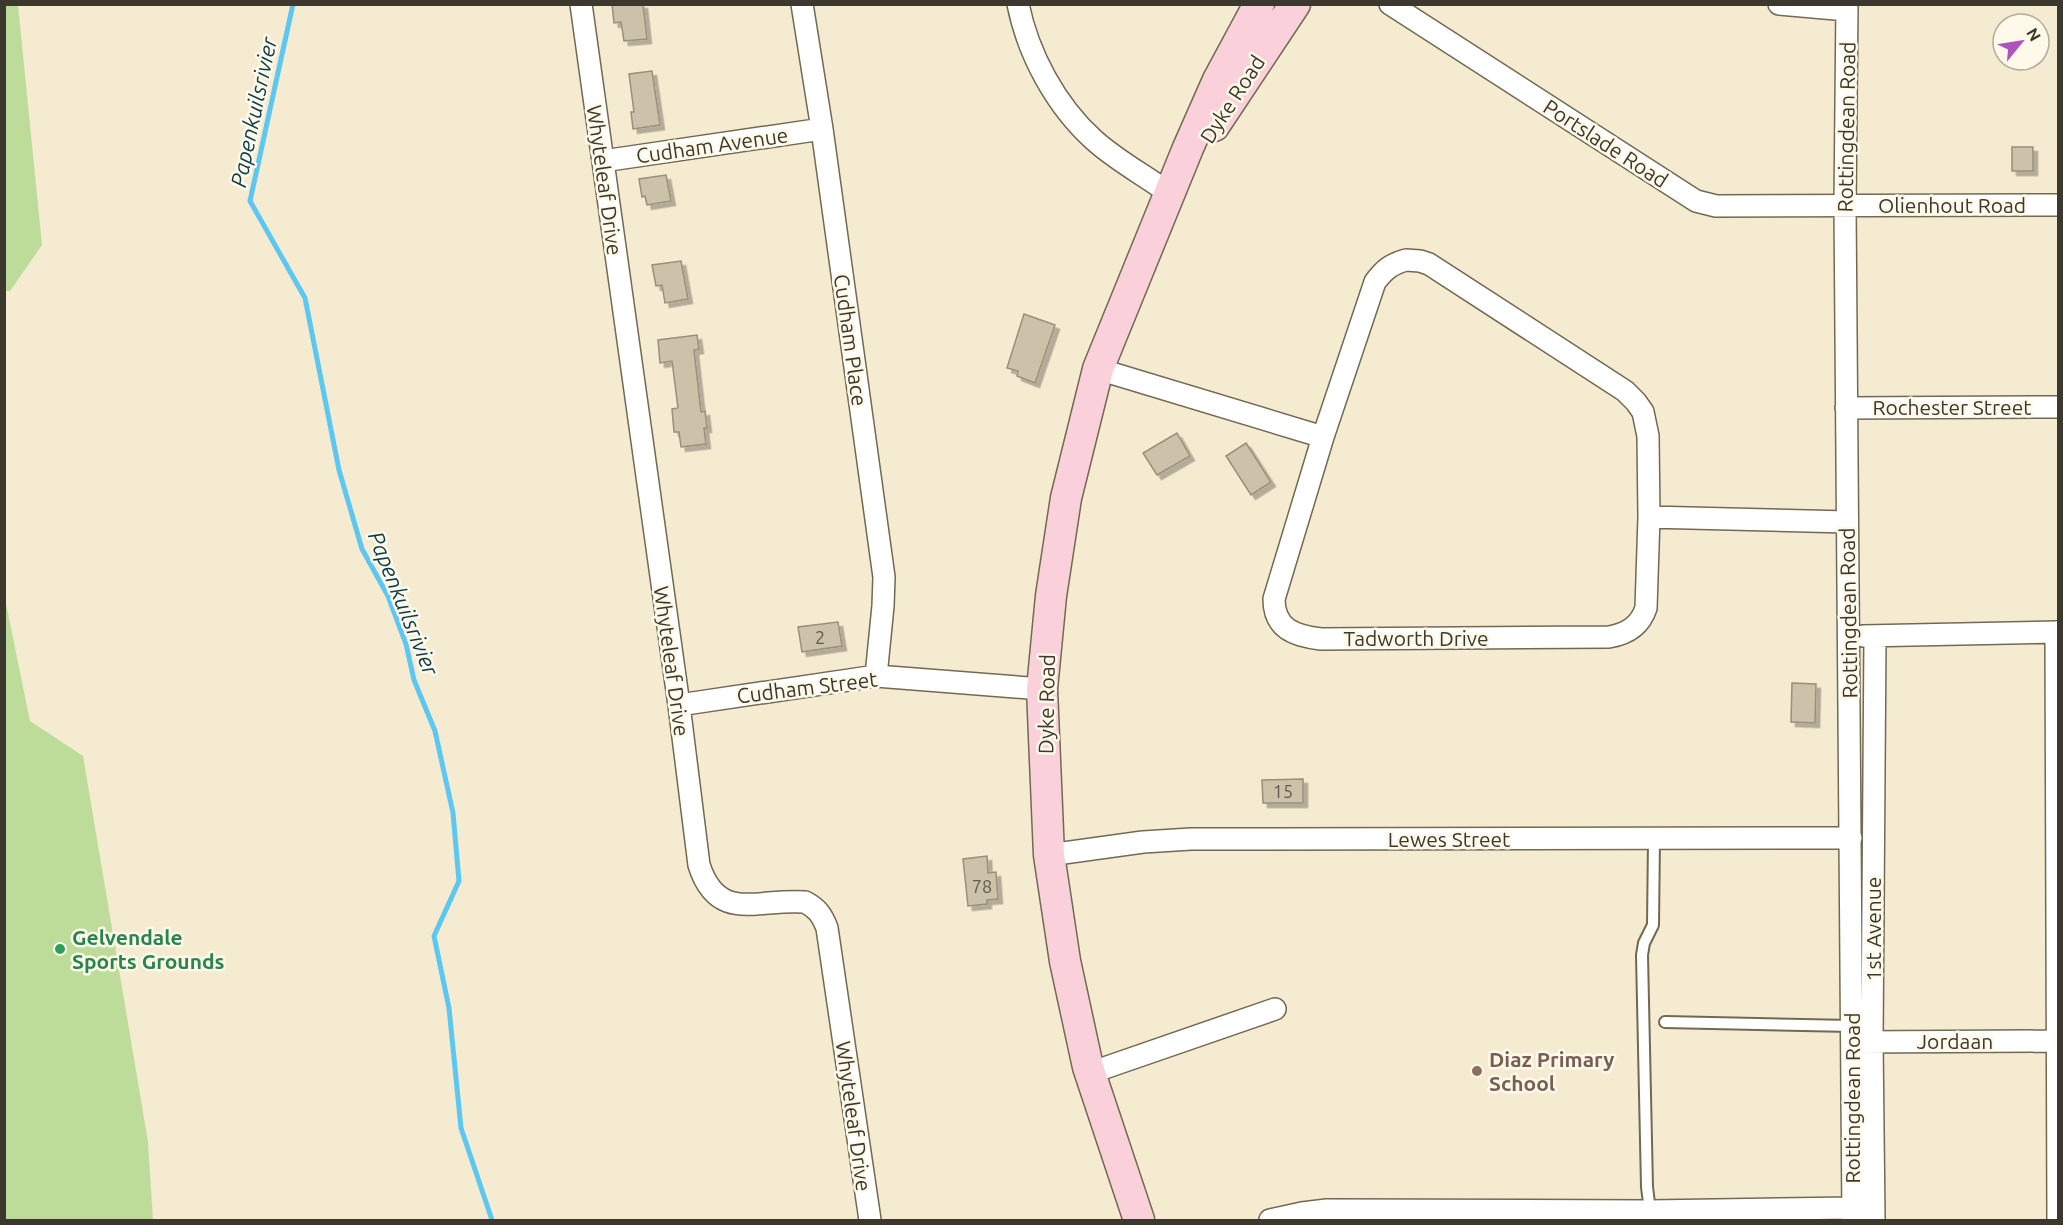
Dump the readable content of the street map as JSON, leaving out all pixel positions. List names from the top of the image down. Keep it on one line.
{"streets":{"street":["Dyke Road","Rottingdean Road","Portslade Road","Cudham Avenue","Whyteleaf Drive","Olienhout Road","Cudham Place","Rochester Street","Tadworth Drive","Cudham Street","Lewes Street","1st Avenue","Jordaan"]},"crossings":[["Dyke Road","Cudham Street"],["Dyke Road","Lewes Street"],["Rottingdean Road","Portslade Road"],["Rottingdean Road","Olienhout Road"],["Rottingdean Road","Rochester Street"],["Rottingdean Road","Lewes Street"],["Rottingdean Road","1st Avenue"],["Rottingdean Road","Jordaan"],["Portslade Road","Olienhout Road"],["Cudham Avenue","Whyteleaf Drive"],["Cudham Avenue","Cudham Place"],["Whyteleaf Drive","Cudham Street"],["Cudham Place","Cudham Street"],["1st Avenue","Jordaan"]],"water":["Papenkuilsrivier"],"places":["Gelvendale Sports Grounds","Diaz Primary School"],"house_numbers":["2","15","78"],"north":"top right"}
